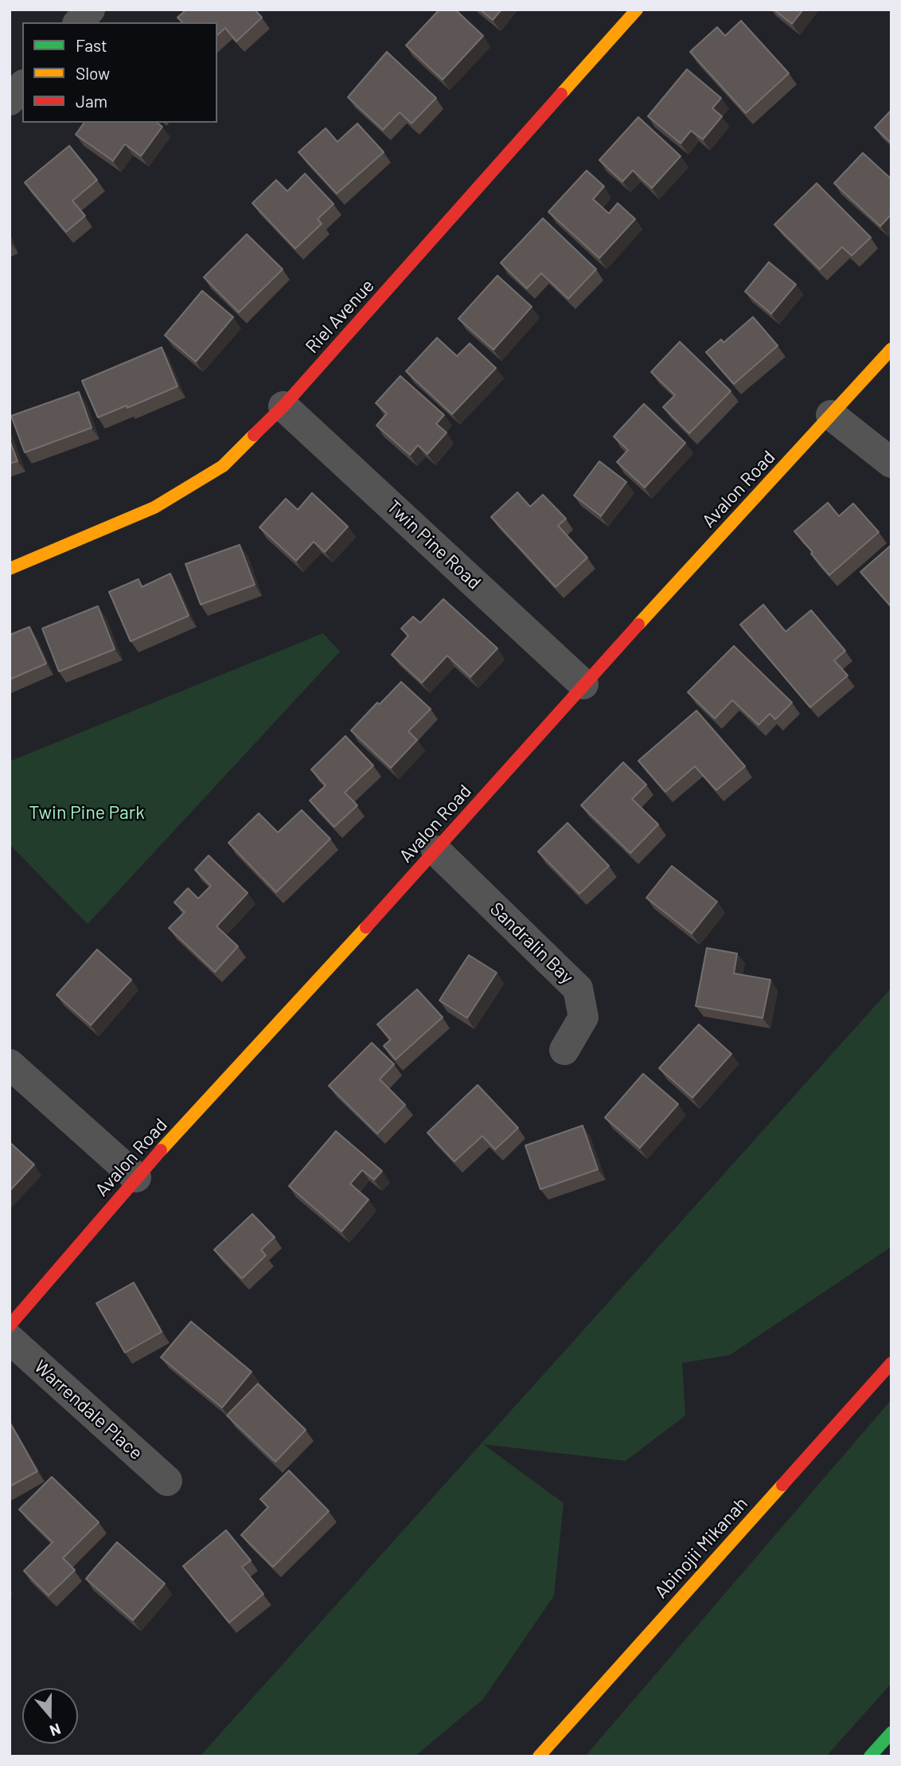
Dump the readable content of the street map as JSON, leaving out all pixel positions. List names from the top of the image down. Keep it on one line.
{"streets":{"street":["Riel Avenue","Avalon Road","Twin Pine Road","Sandralin Bay","Warrendale Place","Abinojii Mikanah"]},"crossings":[["Riel Avenue","Twin Pine Road"],["Avalon Road","Twin Pine Road"],["Avalon Road","Sandralin Bay"]],"parks":["Twin Pine Park"],"legend":["Fast","Slow","Jam"],"north":"bottom"}
